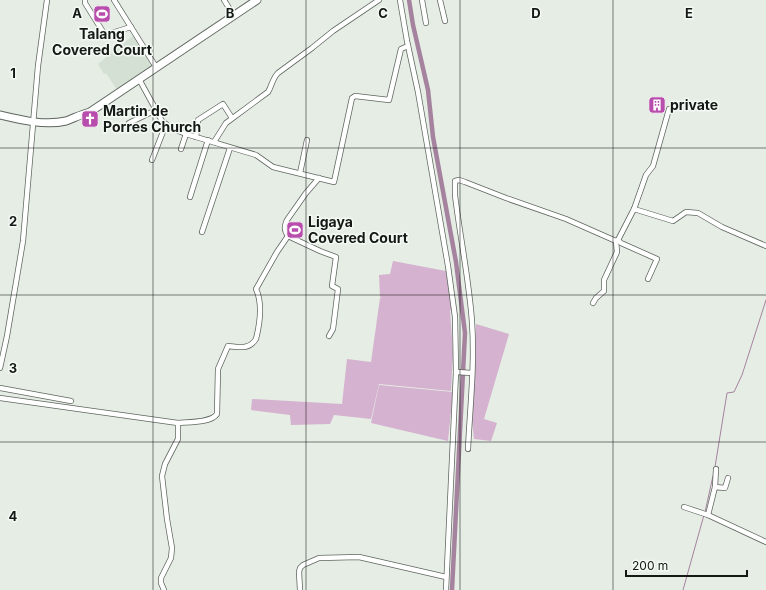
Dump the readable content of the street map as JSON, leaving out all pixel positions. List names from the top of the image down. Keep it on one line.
{"places":{"sports":["Talang Covered Court","Ligaya Covered Court"],"building":["private"],"church":["Martin de Porres Church"]},"scale_bar":"200 m","grid":{"columns":["A","B","C","D","E"],"rows":["1","2","3","4"]}}
